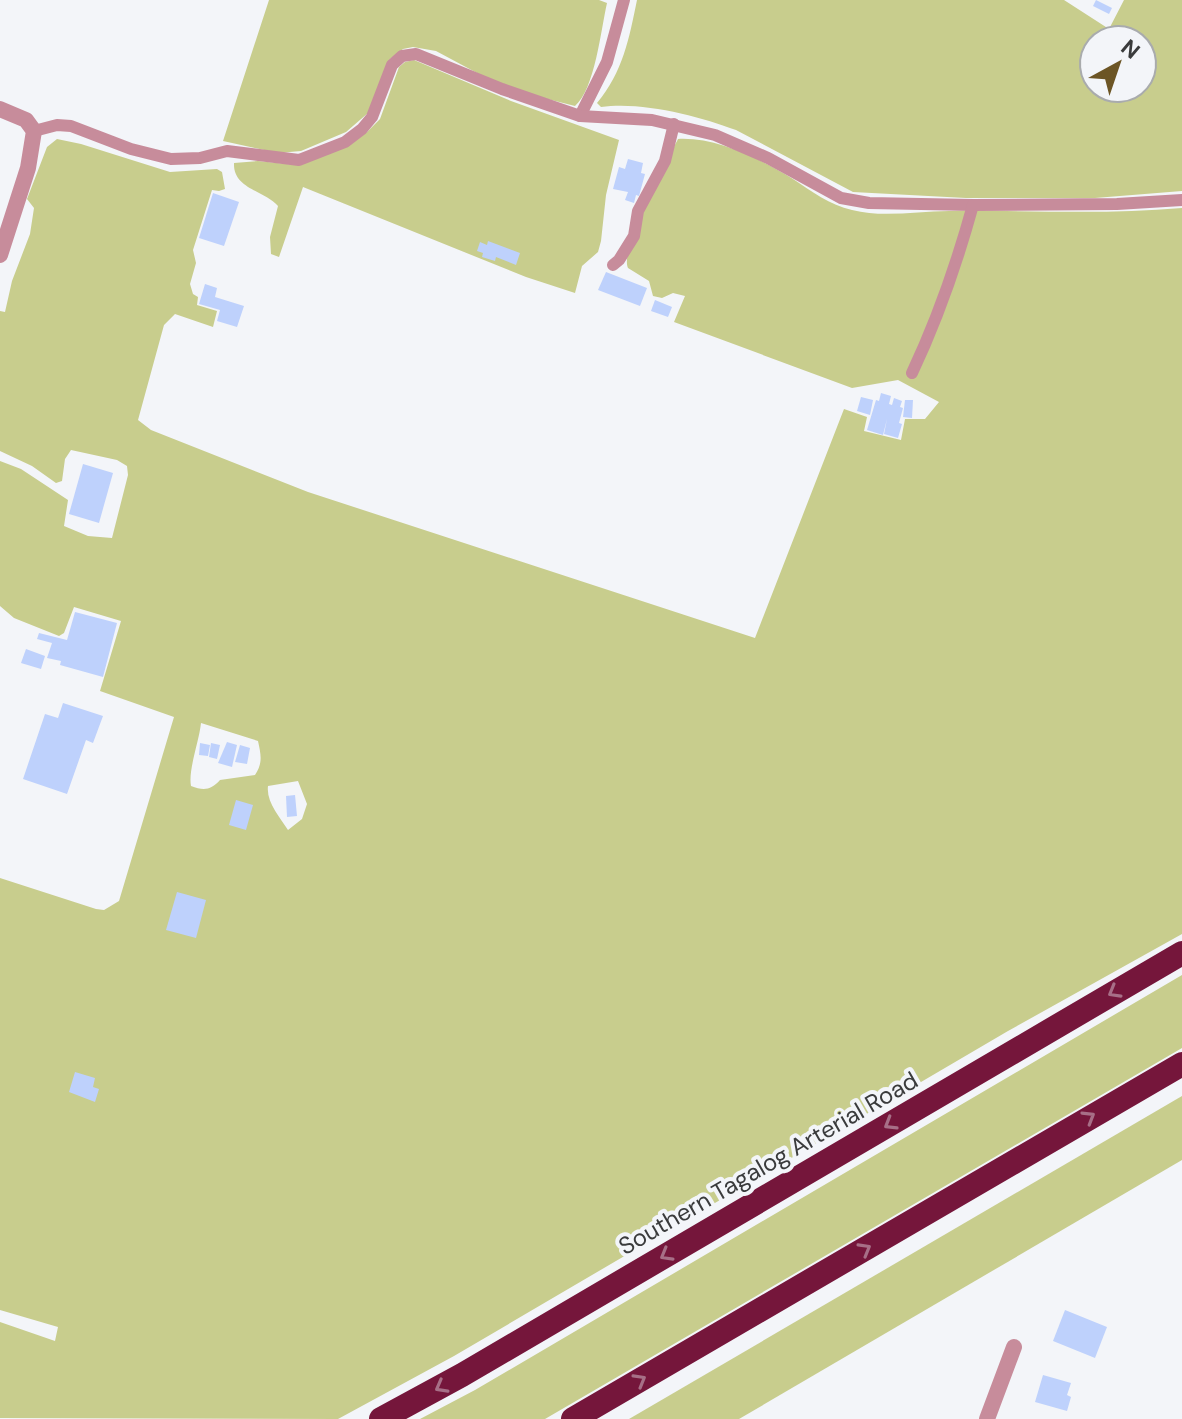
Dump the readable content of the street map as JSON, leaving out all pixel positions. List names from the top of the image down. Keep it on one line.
{"streets":{"highway":["Southern Tagalog Arterial Road"]},"north":"top right"}
